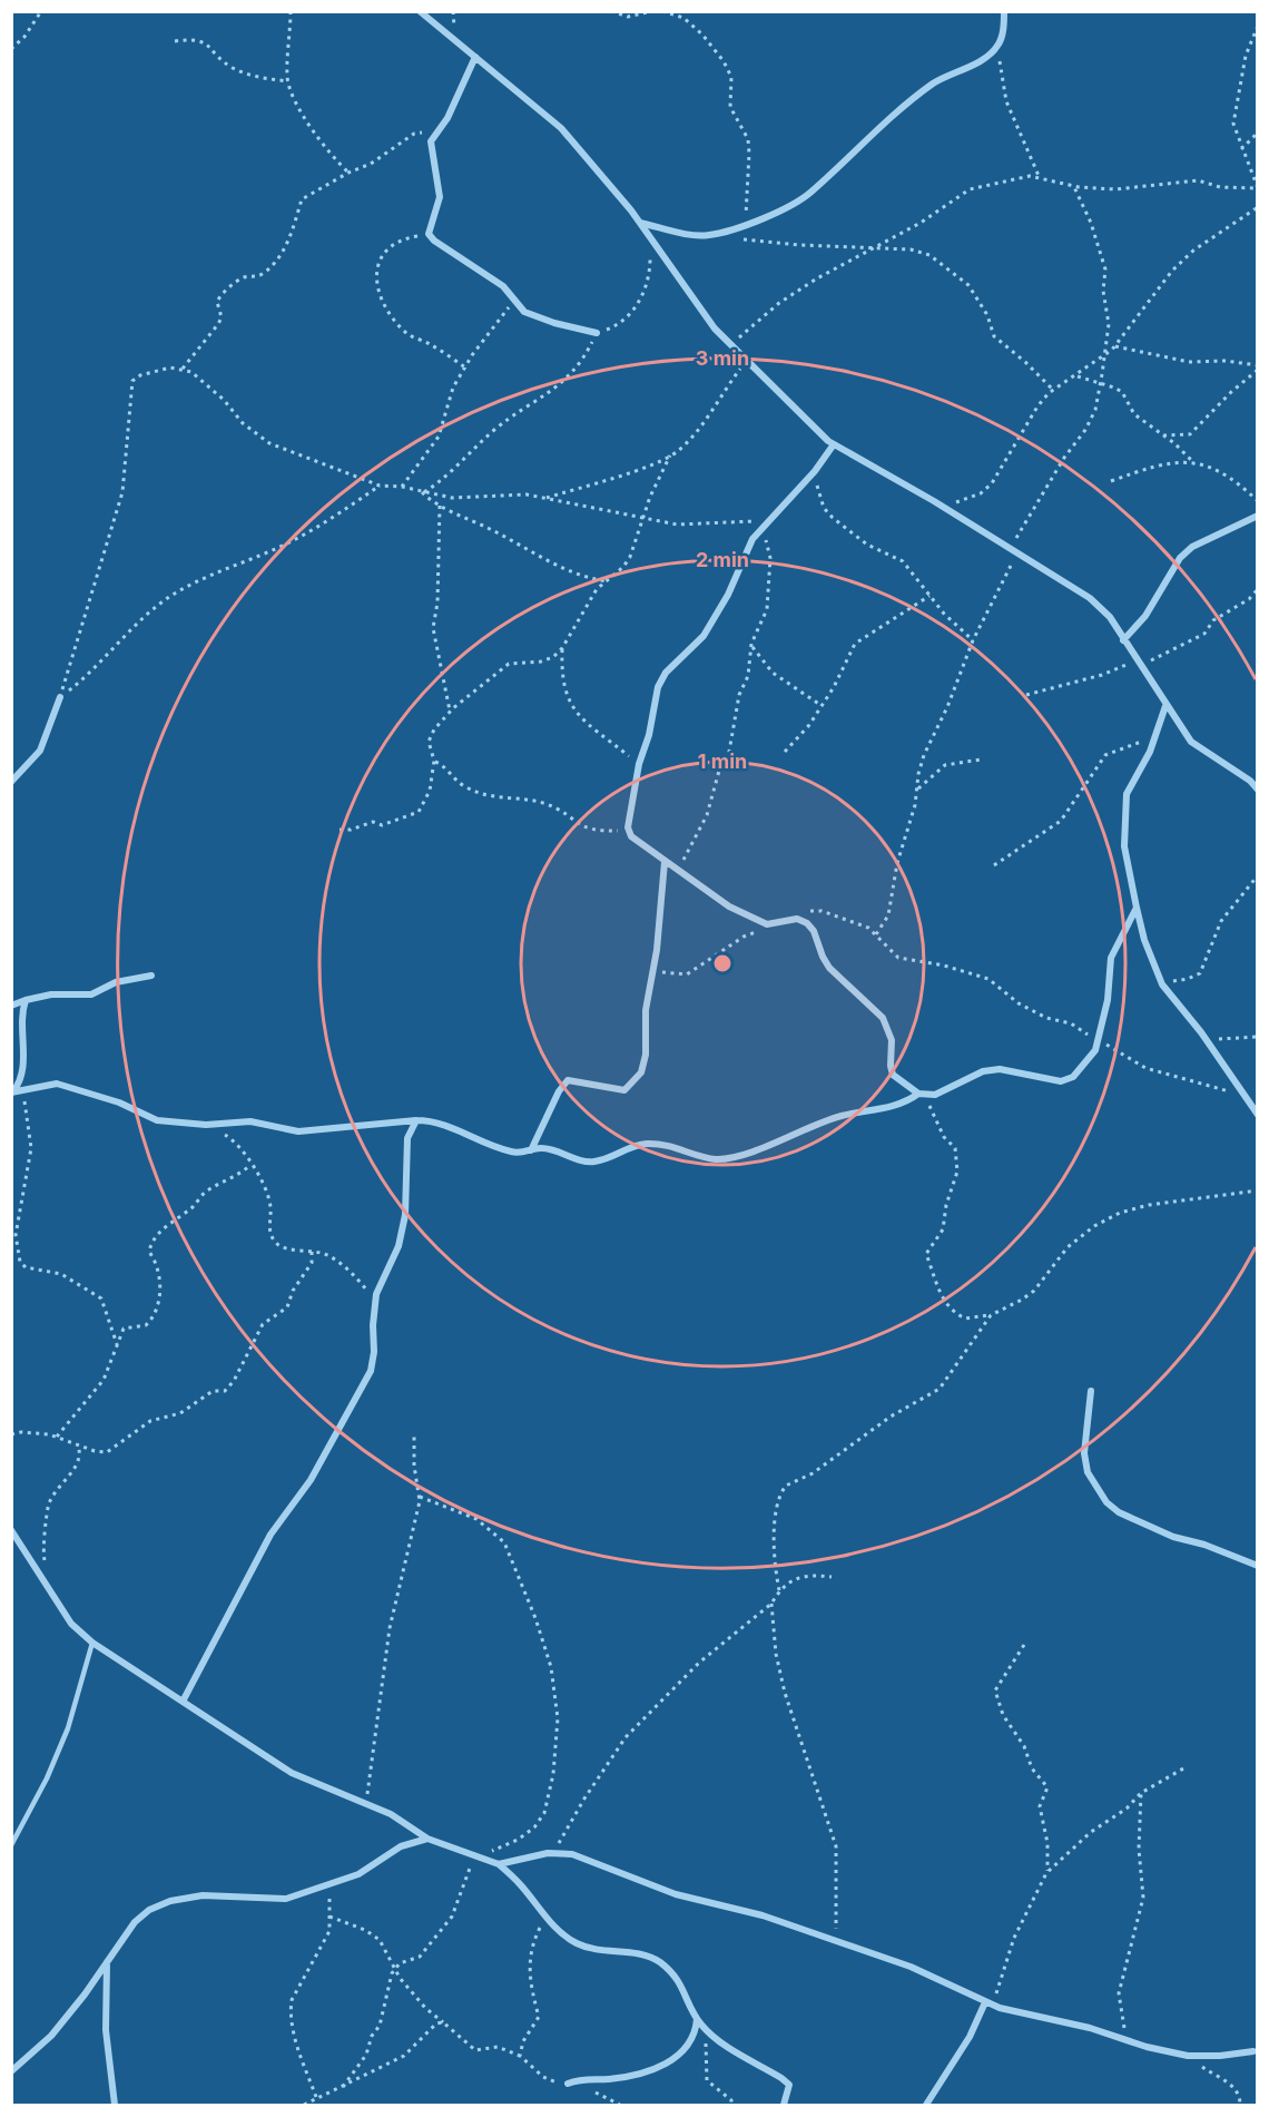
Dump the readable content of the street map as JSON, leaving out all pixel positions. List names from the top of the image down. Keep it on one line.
{"rings":["3 min","2 min","1 min"]}
